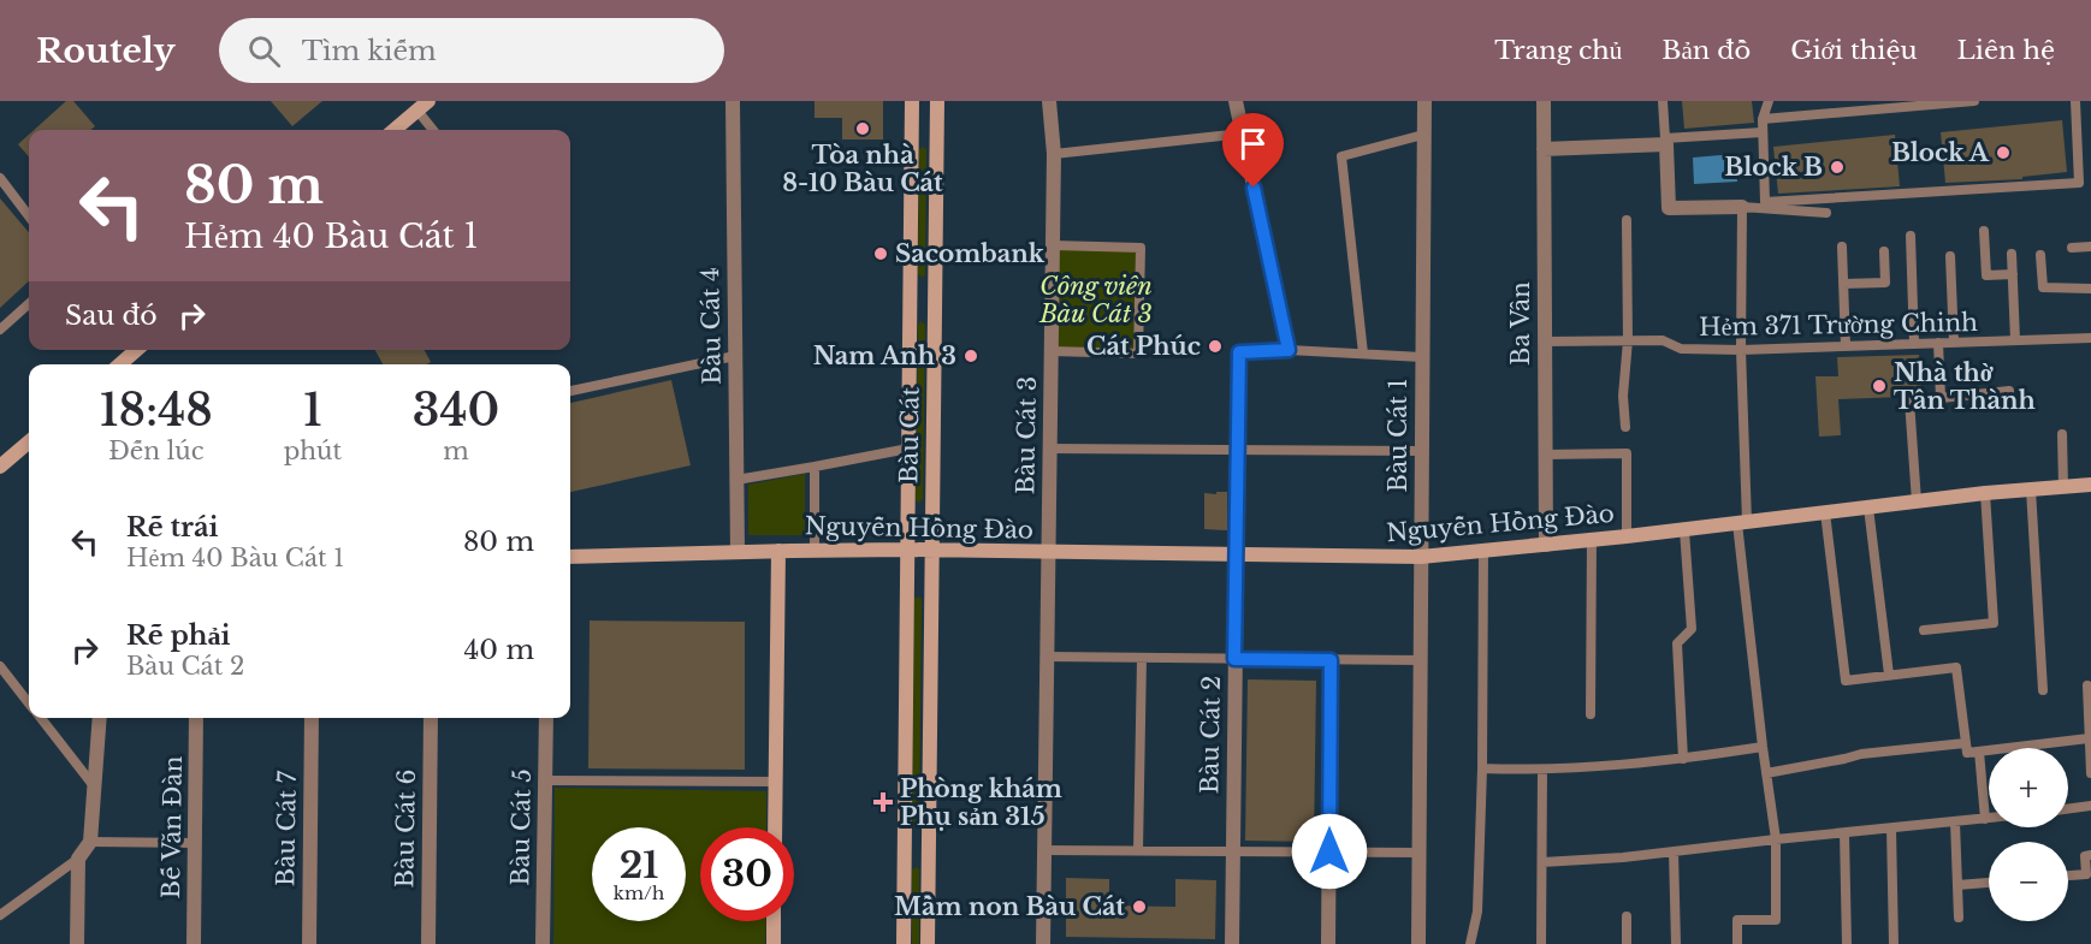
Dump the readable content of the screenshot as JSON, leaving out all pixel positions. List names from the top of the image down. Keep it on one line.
{"streets":{"street":["Ba Vân","Bàu Cát 4","Bàu Cát","Bàu Cát 3","Bàu Cát 1","Nguyễn Hồng Đào","Bàu Cát 2","Bế Văn Đàn","Bàu Cát 5","Bàu Cát 7","Bàu Cát 6"],"lane":["Hẻm 371 Trường Chinh"]},"crossings":[["Ba Vân","Hẻm 371 Trường Chinh"],["Ba Vân","Nguyễn Hồng Đào"],["Bàu Cát 4","Nguyễn Hồng Đào"],["Bàu Cát","Nguyễn Hồng Đào"],["Bàu Cát 3","Nguyễn Hồng Đào"],["Bàu Cát 1","Nguyễn Hồng Đào"],["Nguyễn Hồng Đào","Bàu Cát 2"]],"parks":["Công viên Bàu Cát 3"],"places":{"other":["Tòa nhà 8-10 Bàu Cát","Block A","Block B","Sacombank","Cát Phúc","Nam Anh 3","Nhà thờ Tân Thành","Mầm non Bàu Cát"],"health":["Phòng khám Phụ sản 315"]},"page":{"header":"Routely","search":"Tìm kiếm","nav":["Trang chủ","Bản đồ","Giới thiệu","Liên hệ"],"turn":["80 m","Hẻm 40 Bàu Cát 1"],"then":"Sau đó","eta":["18:48","Đến lúc","1","phút","340","m"],"list":[{"name":"Rẽ trái","note":"Hẻm 40 Bàu Cát 1","value":"80 m"},{"name":"Rẽ phải","note":"Bàu Cát 2","value":"40 m"}],"map_buttons":["+","−"],"speed":"21 km/h","limit":"30"}}
